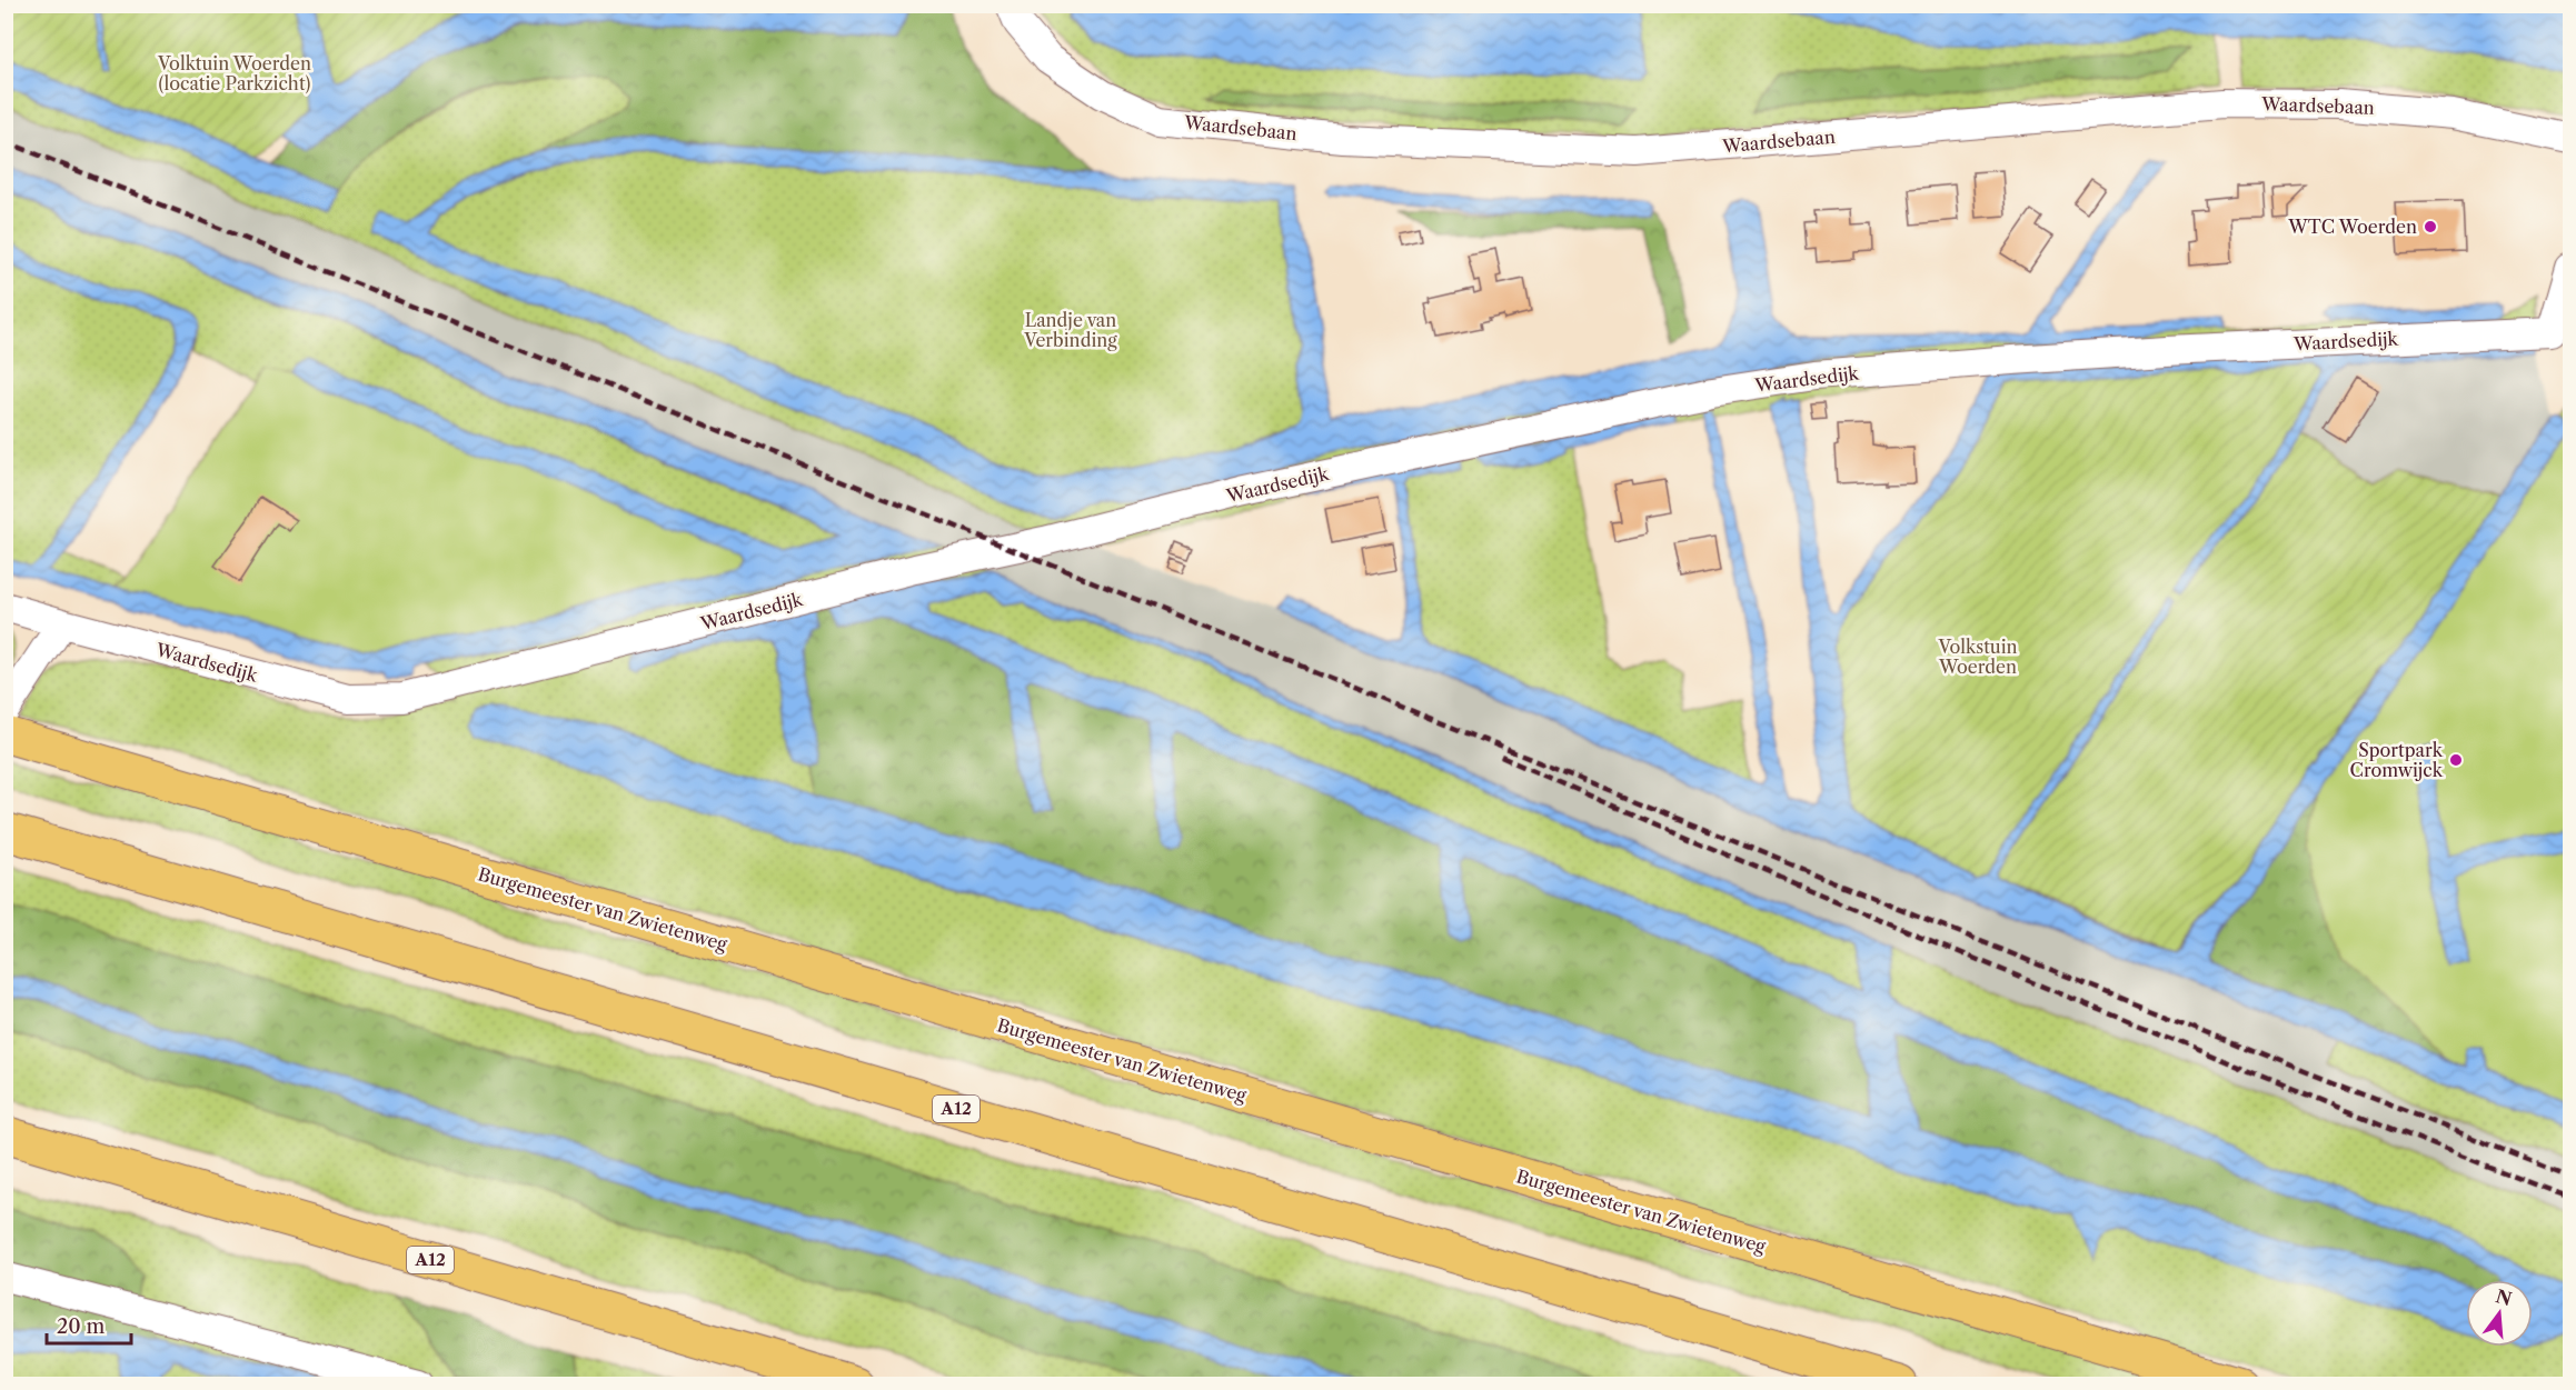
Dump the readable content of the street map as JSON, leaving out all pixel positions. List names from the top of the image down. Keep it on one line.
{"streets":{"highway":["A12"],"main road":["Burgemeester van Zwietenweg"],"street":["Waardsebaan","Waardsedijk"]},"parks":["Volktuin Woerden (locatie Parkzicht)","Landje van Verbinding","Volkstuin Woerden"],"places":["WTC Woerden","Sportpark Cromwijck"],"scale_bar":"20 m","north":"top"}
